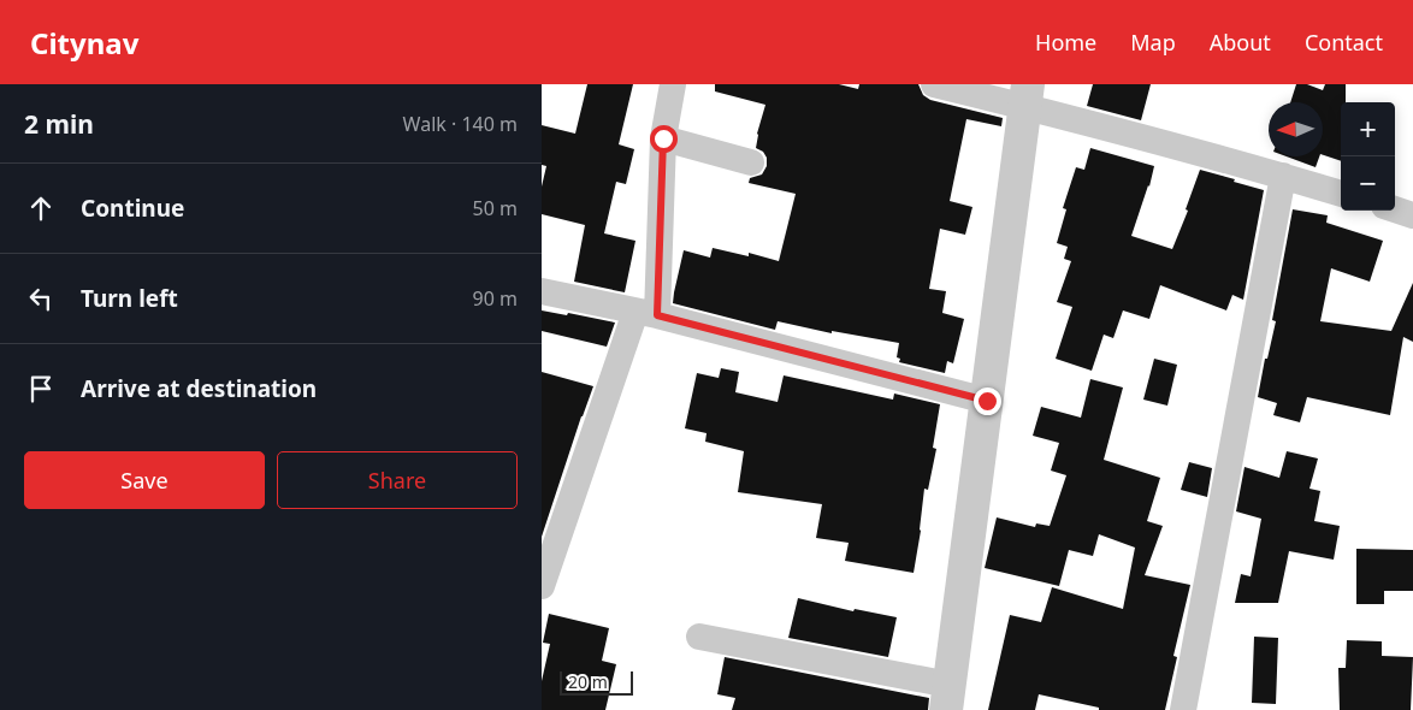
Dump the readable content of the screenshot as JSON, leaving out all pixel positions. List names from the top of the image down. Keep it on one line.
{"scale_bar":"20 m","north":"left","page":{"header":"Citynav","nav":["Home","Map","About","Contact"],"heading":["2 min","Walk · 140 m"],"map_buttons":["+","−"],"list":[["Continue","50 m"],["Turn left","90 m"],"Arrive at destination"],"buttons":["Save","Share"],"scale":"20 m"}}
